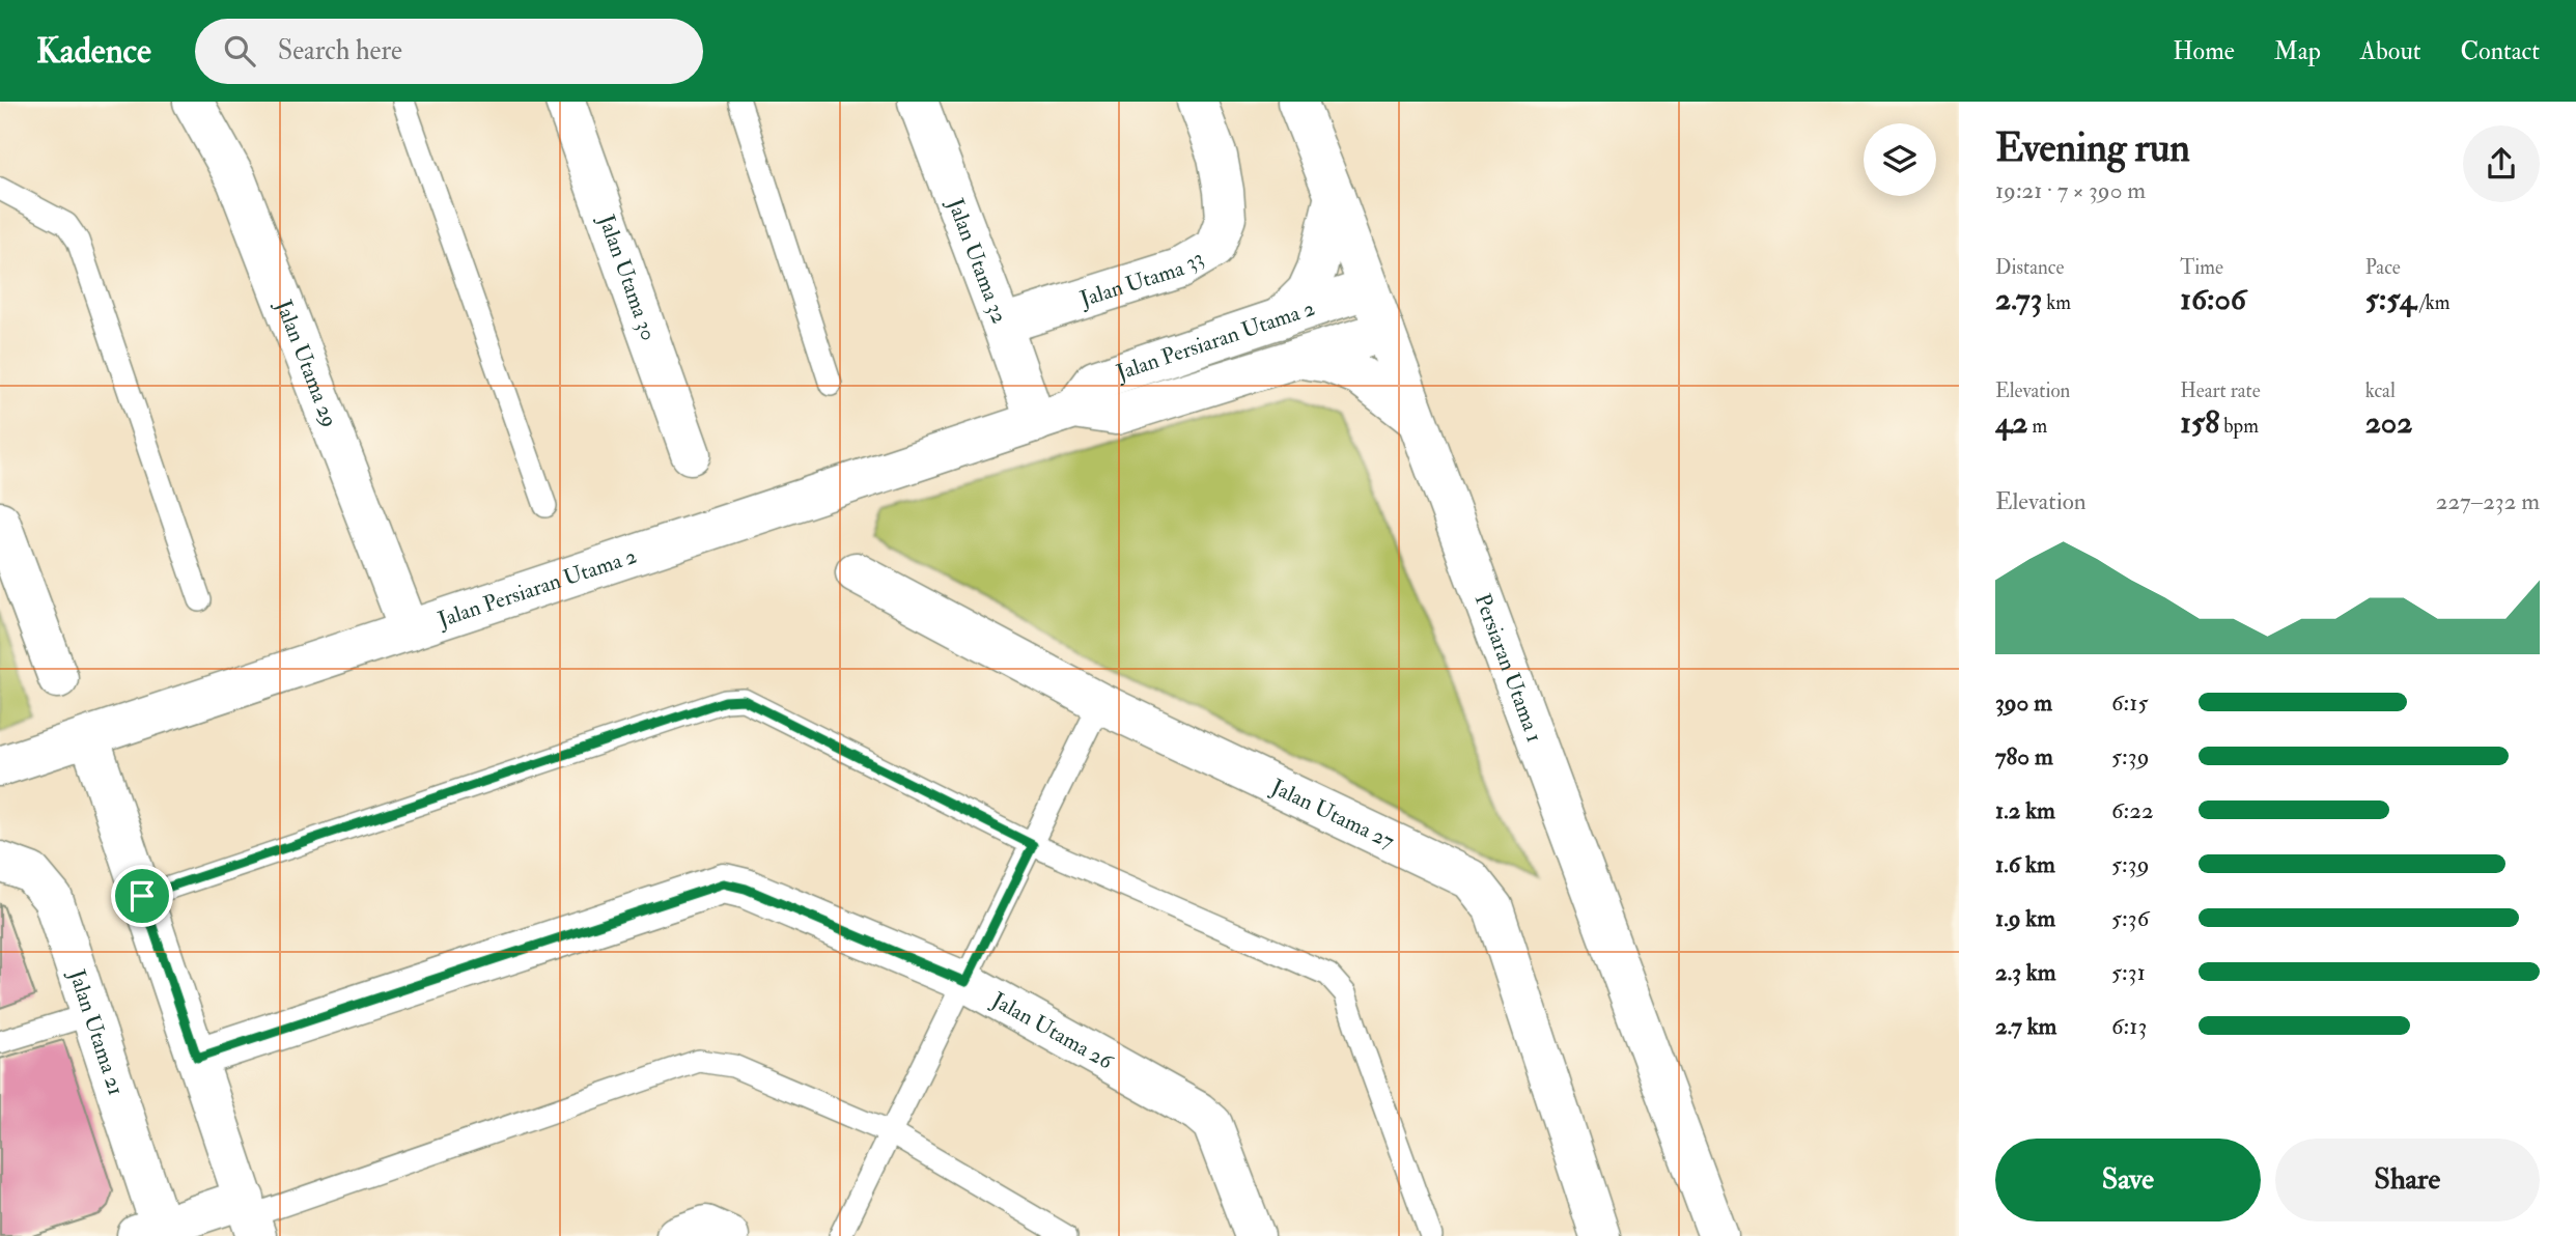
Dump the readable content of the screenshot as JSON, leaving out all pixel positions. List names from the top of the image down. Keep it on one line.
{"streets":{"street":["Jalan Utama 32","Jalan Utama 33","Jalan Utama 30","Jalan Persiaran Utama 2","Jalan Utama 29","Persiaran Utama 1","Jalan Utama 27","Jalan Utama 26","Jalan Utama 21"]},"crossings":[["Jalan Utama 32","Jalan Utama 33"],["Jalan Utama 32","Jalan Persiaran Utama 2"],["Jalan Persiaran Utama 2","Jalan Utama 29"],["Jalan Persiaran Utama 2","Persiaran Utama 1"]],"page":{"header":"Kadence","search":"Search here","nav":["Home","Map","About","Contact"],"heading":["Evening run","19:21 · 7 × 390 m"],"stats":[["Distance","2.73 km"],["Time","16:06"],["Pace","5:54 /km"],["Elevation","42 m"],["Heart rate","158 bpm"],["kcal","202"]],"chart":["Elevation","227–232 m"],"list":[{"name":"390 m","note":"6:15"},{"name":"780 m","note":"5:39"},{"name":"1.2 km","note":"6:22"},{"name":"1.6 km","note":"5:39"},{"name":"1.9 km","note":"5:36"},{"name":"2.3 km","note":"5:31"},{"name":"2.7 km","note":"6:13"}],"buttons":["Save","Share"]}}
